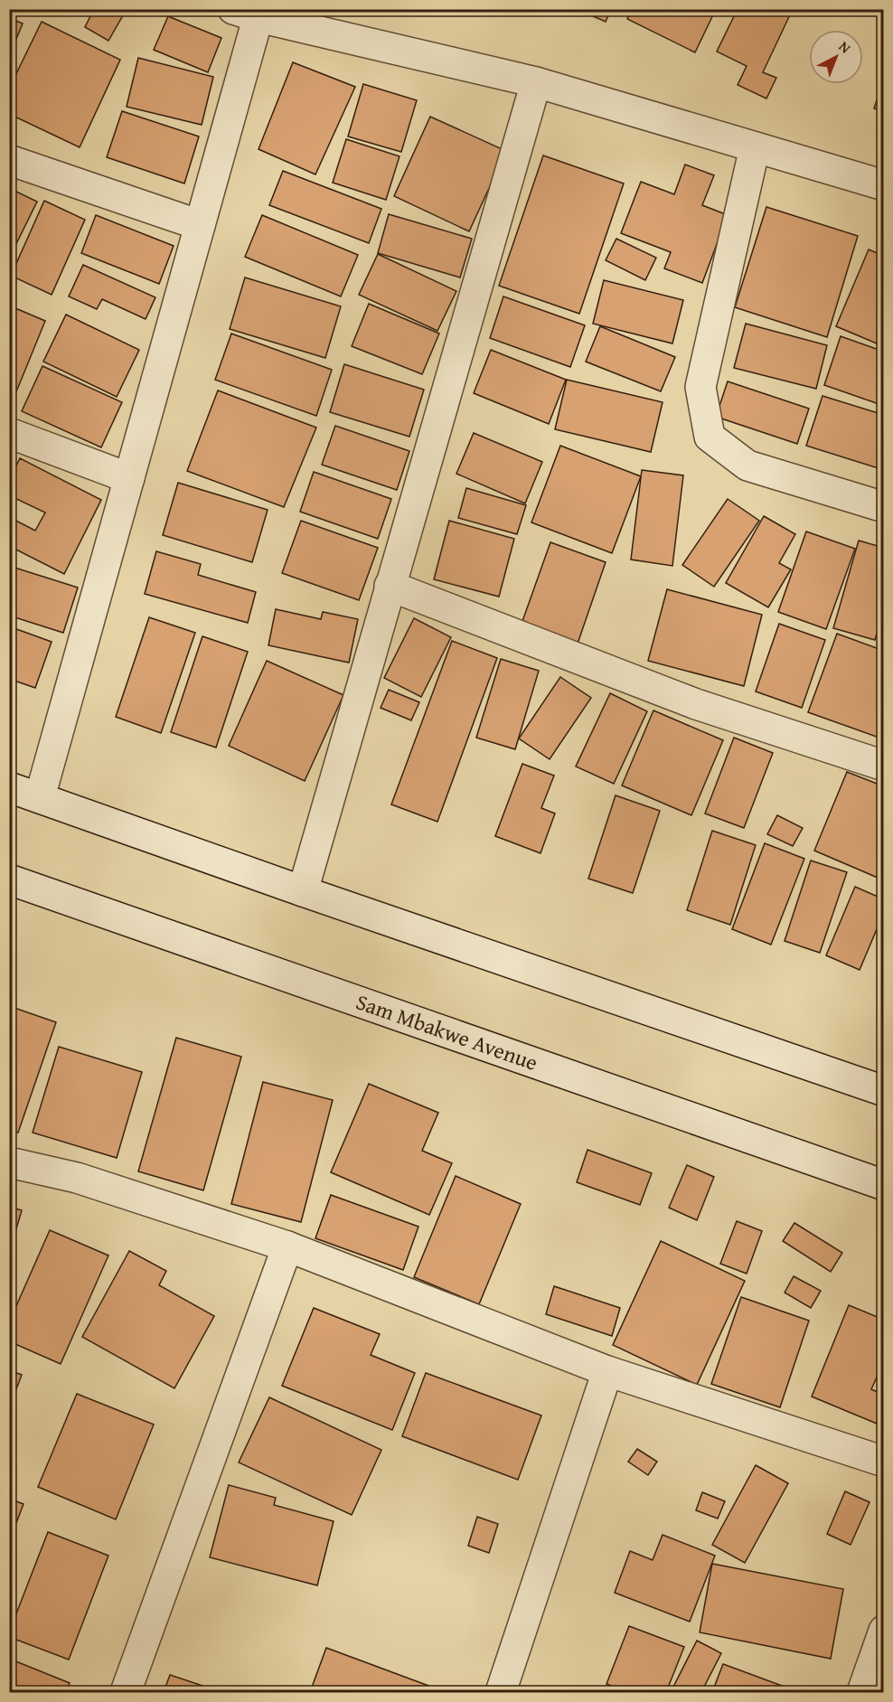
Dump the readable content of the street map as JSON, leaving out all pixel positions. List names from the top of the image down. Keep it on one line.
{"streets":{"street":["Sam Mbakwe Avenue"]},"north":"top right"}
